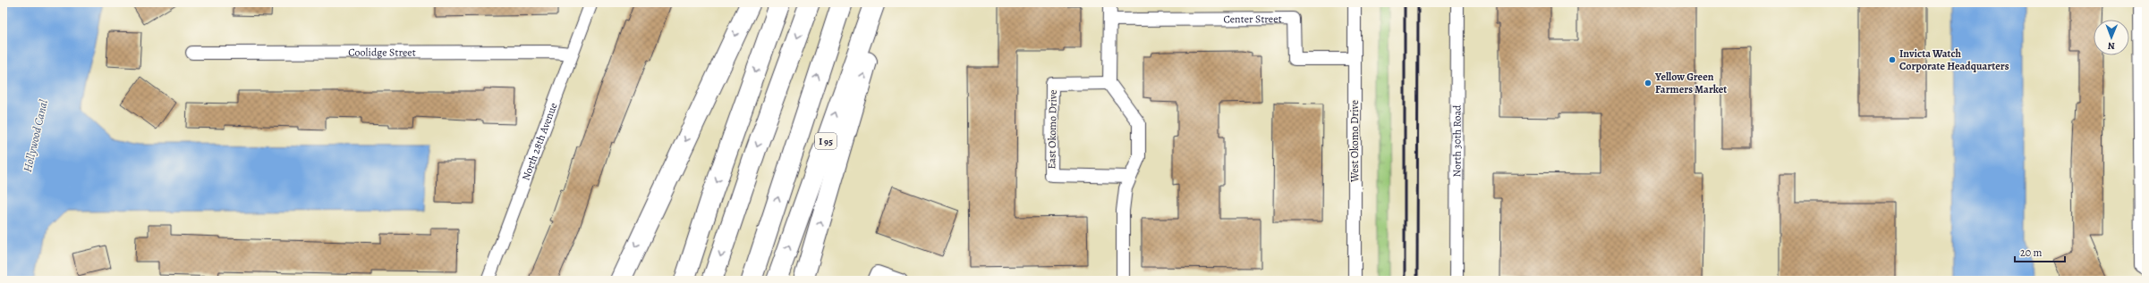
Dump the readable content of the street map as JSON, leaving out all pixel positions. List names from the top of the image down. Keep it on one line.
{"streets":{"highway":["I 95"],"street":["Center Street","Coolidge Street","East Okomo Drive","North 28th Avenue","West Okomo Drive","North 30th Road"]},"crossings":[["Center Street","West Okomo Drive"],["Coolidge Street","North 28th Avenue"]],"water":["Hollywood Canal"],"places":["Invicta Watch Corporate Headquarters","Yellow Green Farmers Market"],"scale_bar":"20 m","north":"bottom"}
